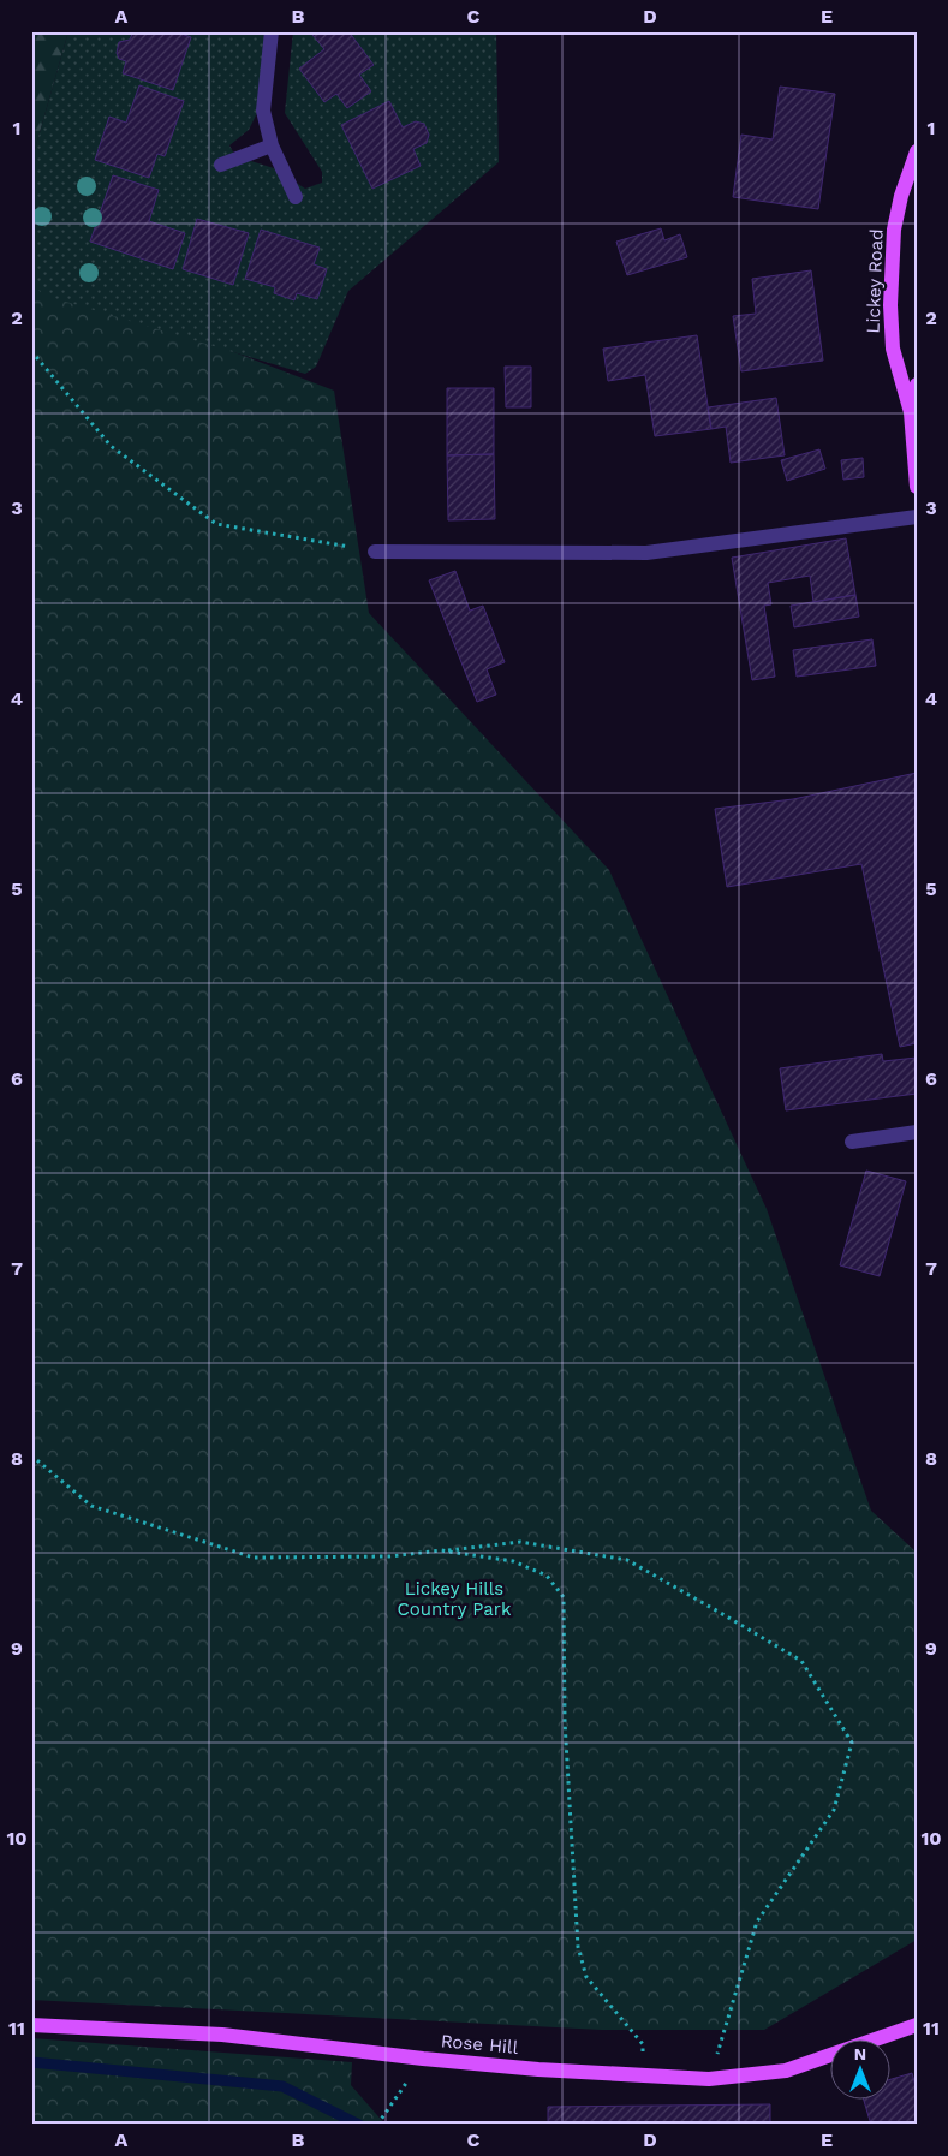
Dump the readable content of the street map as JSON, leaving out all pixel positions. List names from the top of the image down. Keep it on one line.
{"streets":{"main road":["Lickey Road","Rose Hill"]},"parks":["Lickey Hills Country Park"],"north":"top","grid":{"columns":["A","B","C","D","E"],"rows":["1","2","3","4","5","6","7","8","9","10","11"]}}
